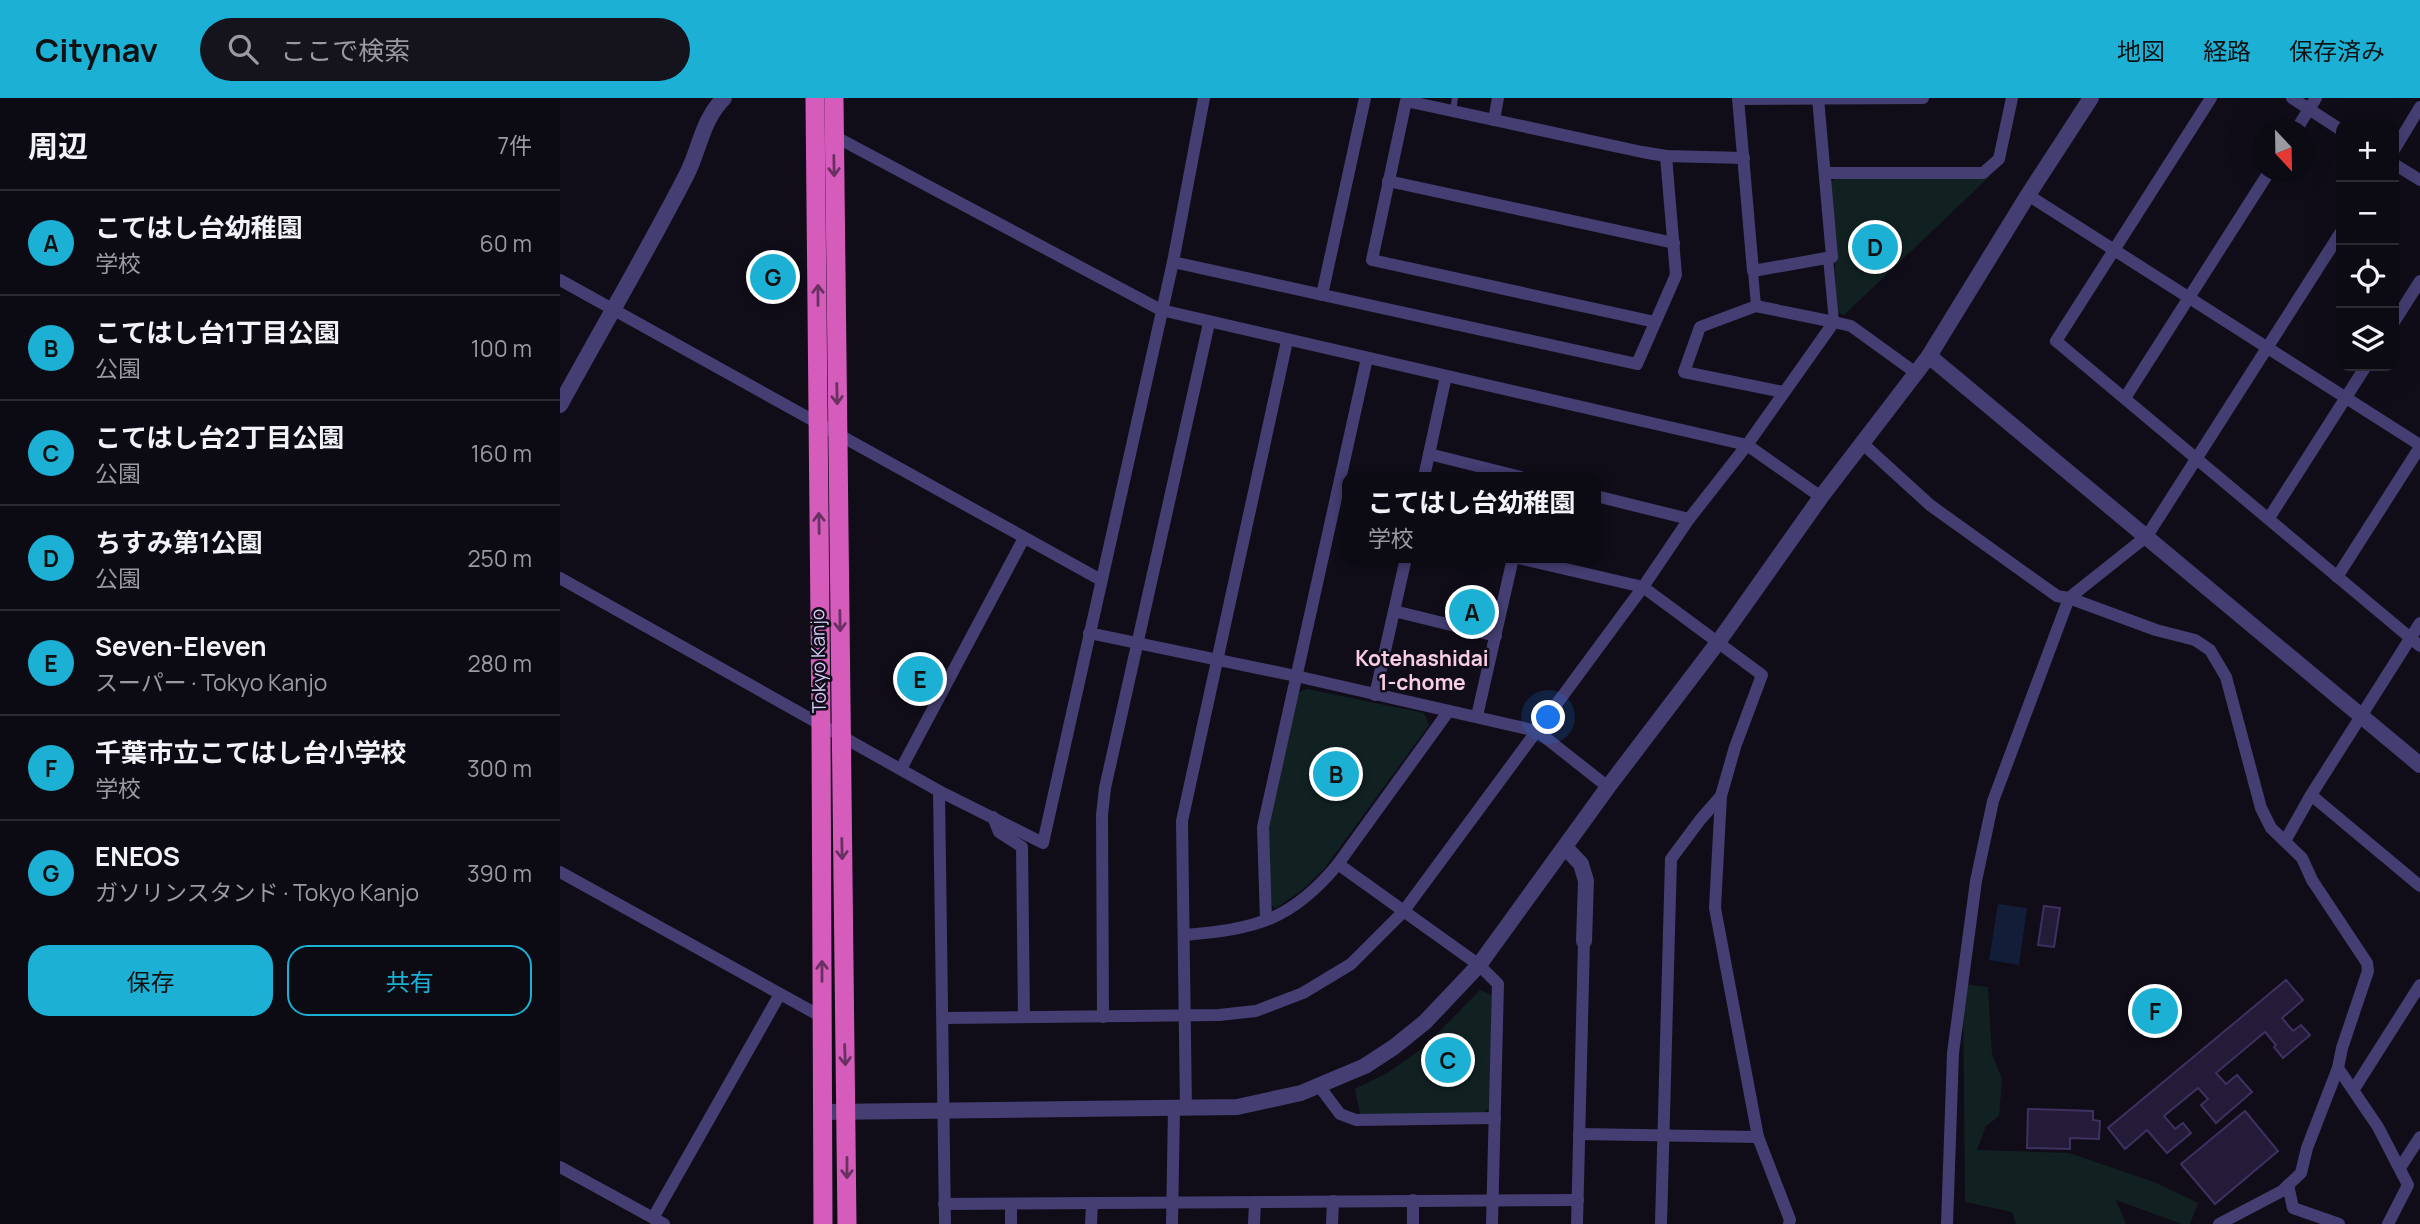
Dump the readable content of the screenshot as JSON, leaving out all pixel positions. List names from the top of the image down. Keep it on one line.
{"streets":{"highway":["Tokyo Kanjo"]},"districts":["Kotehashidai 1-chome"],"north":"bottom","page":{"header":"Citynav","search":"ここで検索","nav":["地図","経路","保存済み"],"heading":["周辺","7件"],"map_buttons":["+","−"],"list":[{"mark":"A","name":"こてはし台幼稚園","note":"学校","value":"60 m"},{"mark":"B","name":"こてはし台1丁目公園","note":"公園","value":"100 m"},{"mark":"C","name":"こてはし台2丁目公園","note":"公園","value":"160 m"},{"mark":"D","name":"ちすみ第1公園","note":"公園","value":"250 m"},{"mark":"E","name":"Seven-Eleven","note":"スーパー · Tokyo Kanjo","value":"280 m"},{"mark":"F","name":"千葉市立こてはし台小学校","note":"学校","value":"300 m"},{"mark":"G","name":"ENEOS","note":"ガソリンスタンド · Tokyo Kanjo","value":"390 m"}],"pins":["D","G","A","E","B","F","C"],"popup":["こてはし台幼稚園","学校"],"buttons":["保存","共有"]}}
